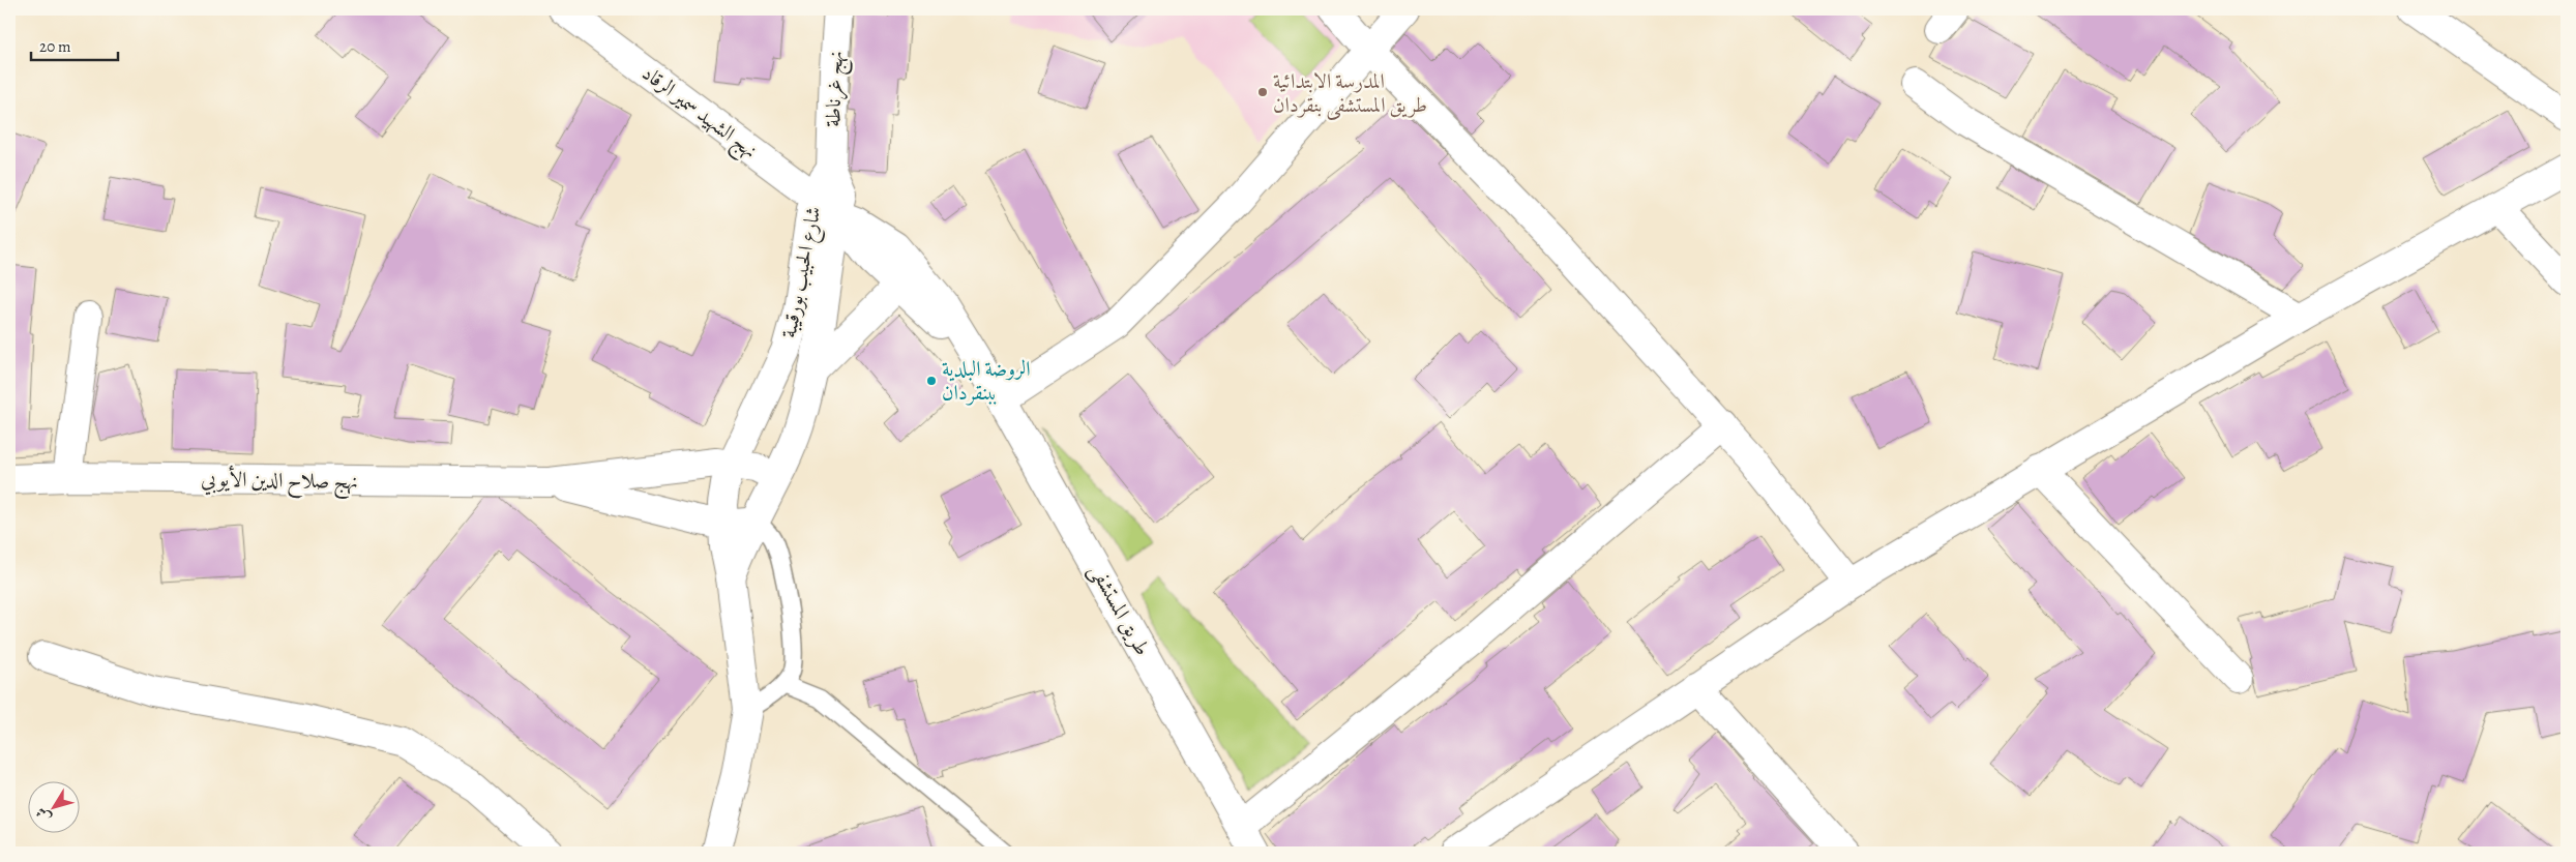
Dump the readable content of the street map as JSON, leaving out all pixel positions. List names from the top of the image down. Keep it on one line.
{"streets":{"street":["نهج غرناطة","نهج الشهيد سمير الرقاد","شارع الحبيب بورقيبة","نهج صلاح الدين الأيوبي","طريق المستشفى"]},"crossings":[["نهج غرناطة","شارع الحبيب بورقيبة"],["نهج الشهيد سمير الرقاد","شارع الحبيب بورقيبة"],["نهج الشهيد سمير الرقاد","طريق المستشفى"],["شارع الحبيب بورقيبة","طريق المستشفى"]],"places":["المدرسة الابتدائية طريق المستشفى بنقردان","الروضة البلدية ببنقردان"],"scale_bar":"20 m","north":"bottom left"}
